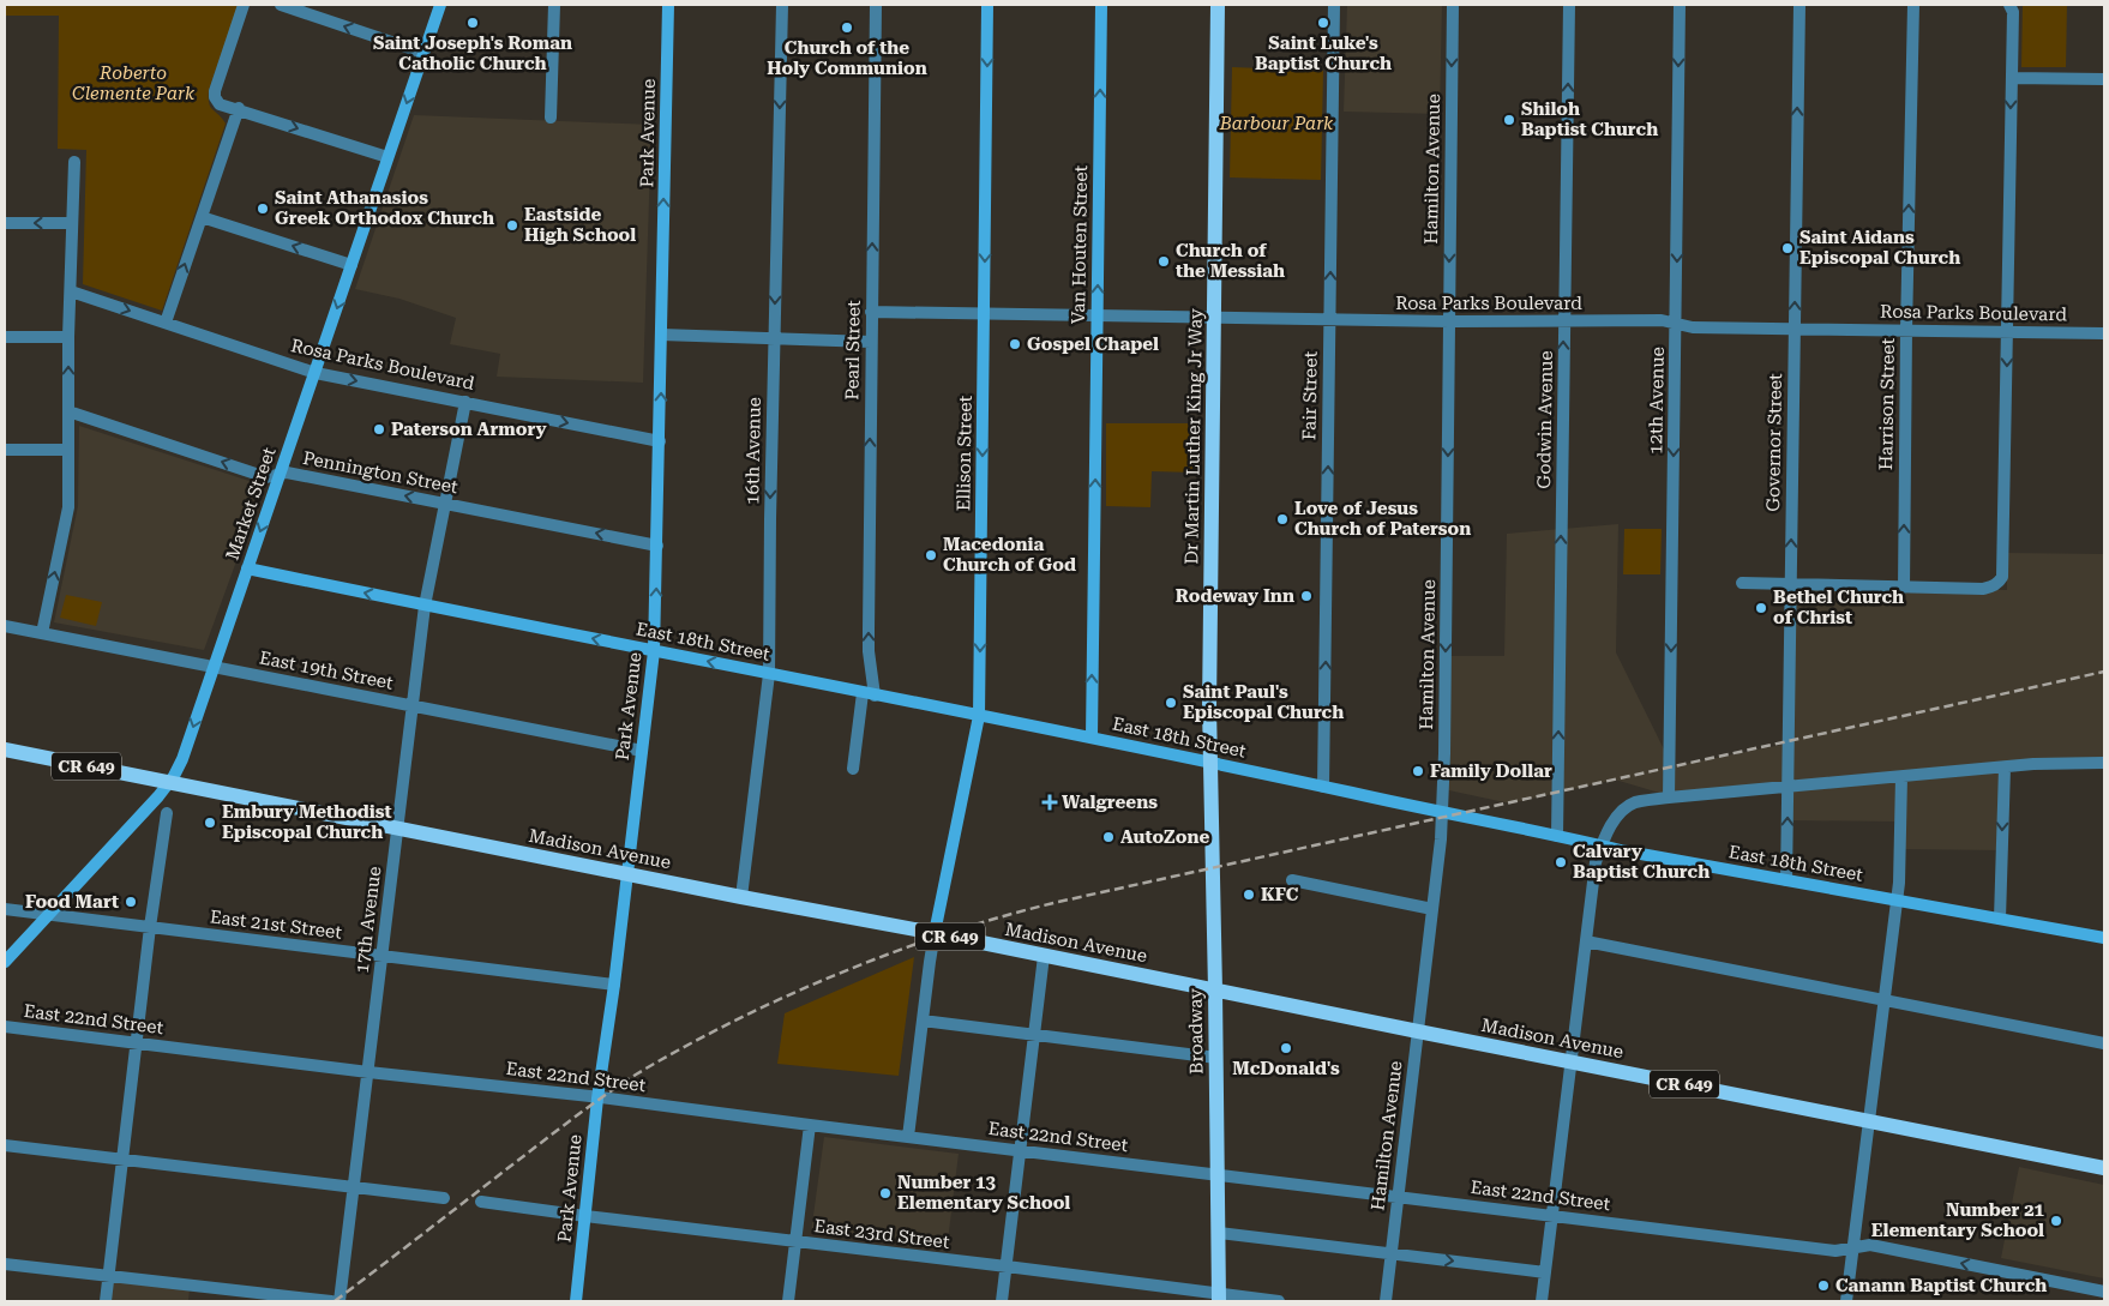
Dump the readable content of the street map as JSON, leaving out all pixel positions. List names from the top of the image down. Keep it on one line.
{"streets":{"main road":["Dr Martin Luther King Jr Way","CR 649","Madison Avenue","Broadway"],"street":["Park Avenue","Hamilton Avenue","Van Houten Street","Rosa Parks Boulevard","Pearl Street","Fair Street","12th Avenue","Harrison Street","Godwin Avenue","Governor Street","16th Avenue","Ellison Street","Pennington Street","Market Street","East 18th Street","East 19th Street","17th Avenue","East 21st Street","East 22nd Street","East 23rd Street"]},"crossings":[["Park Avenue","Rosa Parks Boulevard"],["Park Avenue","Pennington Street"],["Park Avenue","East 18th Street"],["Park Avenue","East 19th Street"],["Park Avenue","Madison Avenue"],["Park Avenue","East 21st Street"],["Park Avenue","East 22nd Street"],["Park Avenue","East 23rd Street"],["Hamilton Avenue","Rosa Parks Boulevard"],["Hamilton Avenue","East 18th Street"],["Hamilton Avenue","Madison Avenue"],["Hamilton Avenue","East 22nd Street"],["Van Houten Street","Rosa Parks Boulevard"],["Van Houten Street","East 18th Street"],["Rosa Parks Boulevard","Pearl Street"],["Rosa Parks Boulevard","Fair Street"],["Rosa Parks Boulevard","12th Avenue"],["Rosa Parks Boulevard","Harrison Street"],["Rosa Parks Boulevard","Godwin Avenue"],["Rosa Parks Boulevard","Dr Martin Luther King Jr Way"],["Rosa Parks Boulevard","Governor Street"],["Rosa Parks Boulevard","Ellison Street"],["Rosa Parks Boulevard","Market Street"],["Rosa Parks Boulevard","17th Avenue"],["Pearl Street","East 18th Street"],["Fair Street","East 18th Street"],["Godwin Avenue","East 18th Street"],["Dr Martin Luther King Jr Way","East 18th Street"],["Dr Martin Luther King Jr Way","Broadway"],["Governor Street","East 18th Street"],["16th Avenue","East 18th Street"],["16th Avenue","Madison Avenue"],["Ellison Street","East 18th Street"],["Ellison Street","Madison Avenue"],["Pennington Street","Market Street"],["Pennington Street","17th Avenue"],["Market Street","East 18th Street"],["Market Street","East 19th Street"],["Market Street","Madison Avenue"],["Market Street","East 21st Street"],["East 18th Street","17th Avenue"],["East 18th Street","Broadway"],["East 19th Street","17th Avenue"],["Madison Avenue","17th Avenue"],["Madison Avenue","Broadway"],["17th Avenue","East 21st Street"],["17th Avenue","East 22nd Street"],["East 22nd Street","Broadway"],["Broadway","East 23rd Street"]],"one_way":["Park Avenue","Hamilton Avenue","Van Houten Street","Pearl Street","Fair Street","12th Avenue","Godwin Avenue","Governor Street","16th Avenue","Ellison Street","Pennington Street","Market Street"],"parks":["Roberto Clemente Park","Barbour Park"],"places":{"other":["Saint Joseph's Roman Catholic Church","Saint Luke's Baptist Church","Church of the Holy Communion","Shiloh Baptist Church","Saint Athanasios Greek Orthodox Church","Eastside High School","Saint Aidans Episcopal Church","Church of the Messiah","Gospel Chapel","Paterson Armory","Love of Jesus Church of Paterson","Macedonia Church of God","Rodeway Inn","Bethel Church of Christ","Saint Paul's Episcopal Church","Family Dollar","Embury Methodist Episcopal Church","AutoZone","Calvary Baptist Church","KFC","Food Mart","McDonald's","Number 13 Elementary School","Number 21 Elementary School","Canann Baptist Church"],"health":["Walgreens"]}}
